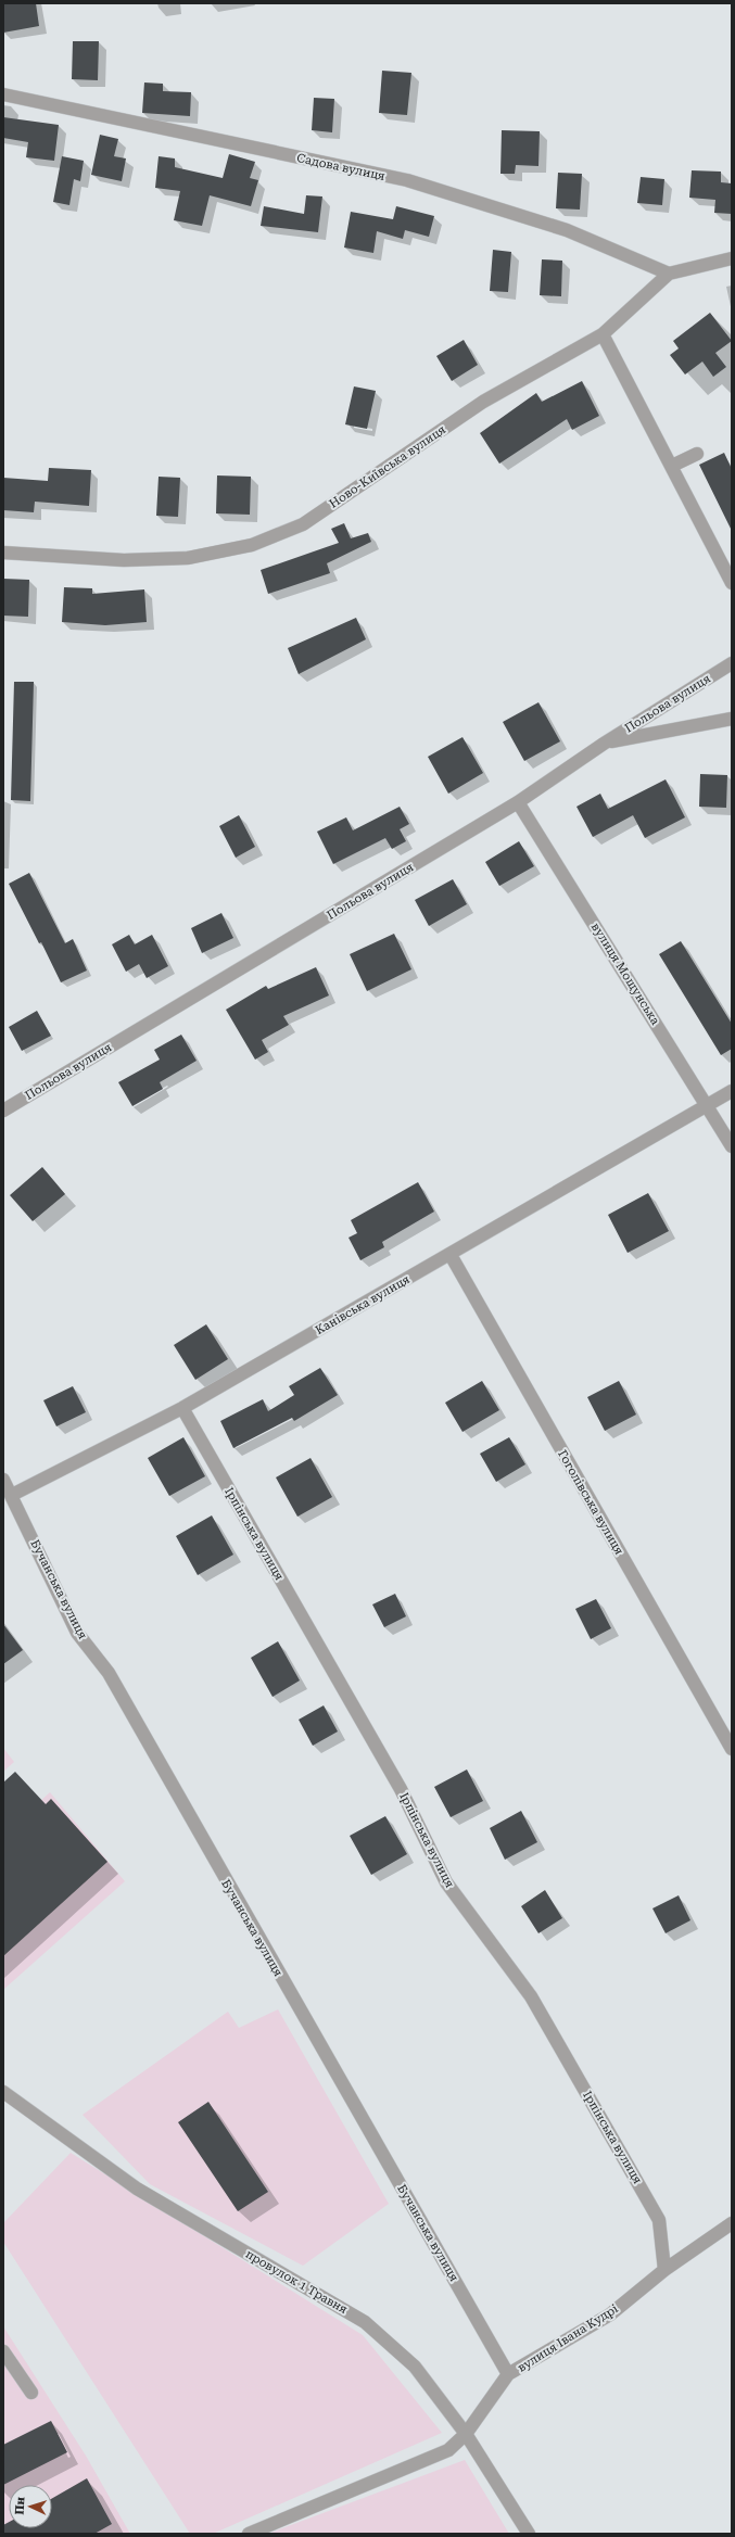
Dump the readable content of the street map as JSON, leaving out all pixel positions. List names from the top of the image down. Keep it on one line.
{"streets":{"street":["Садова вулиця","Ново-Київська вулиця","Польова вулиця","вулиця Мощунська","Канівська вулиця","Гоголівська вулиця","Ірпінська вулиця","Бучанська вулиця","провулок 1 Травня","вулиця Івана Кудрі"]},"crossings":[["Садова вулиця","Ново-Київська вулиця"],["Польова вулиця","вулиця Мощунська"],["вулиця Мощунська","Канівська вулиця"],["Канівська вулиця","Гоголівська вулиця"],["Канівська вулиця","Ірпінська вулиця"],["Канівська вулиця","Бучанська вулиця"],["Ірпінська вулиця","вулиця Івана Кудрі"],["Бучанська вулиця","вулиця Івана Кудрі"],["провулок 1 Травня","вулиця Івана Кудрі"]],"north":"left"}
